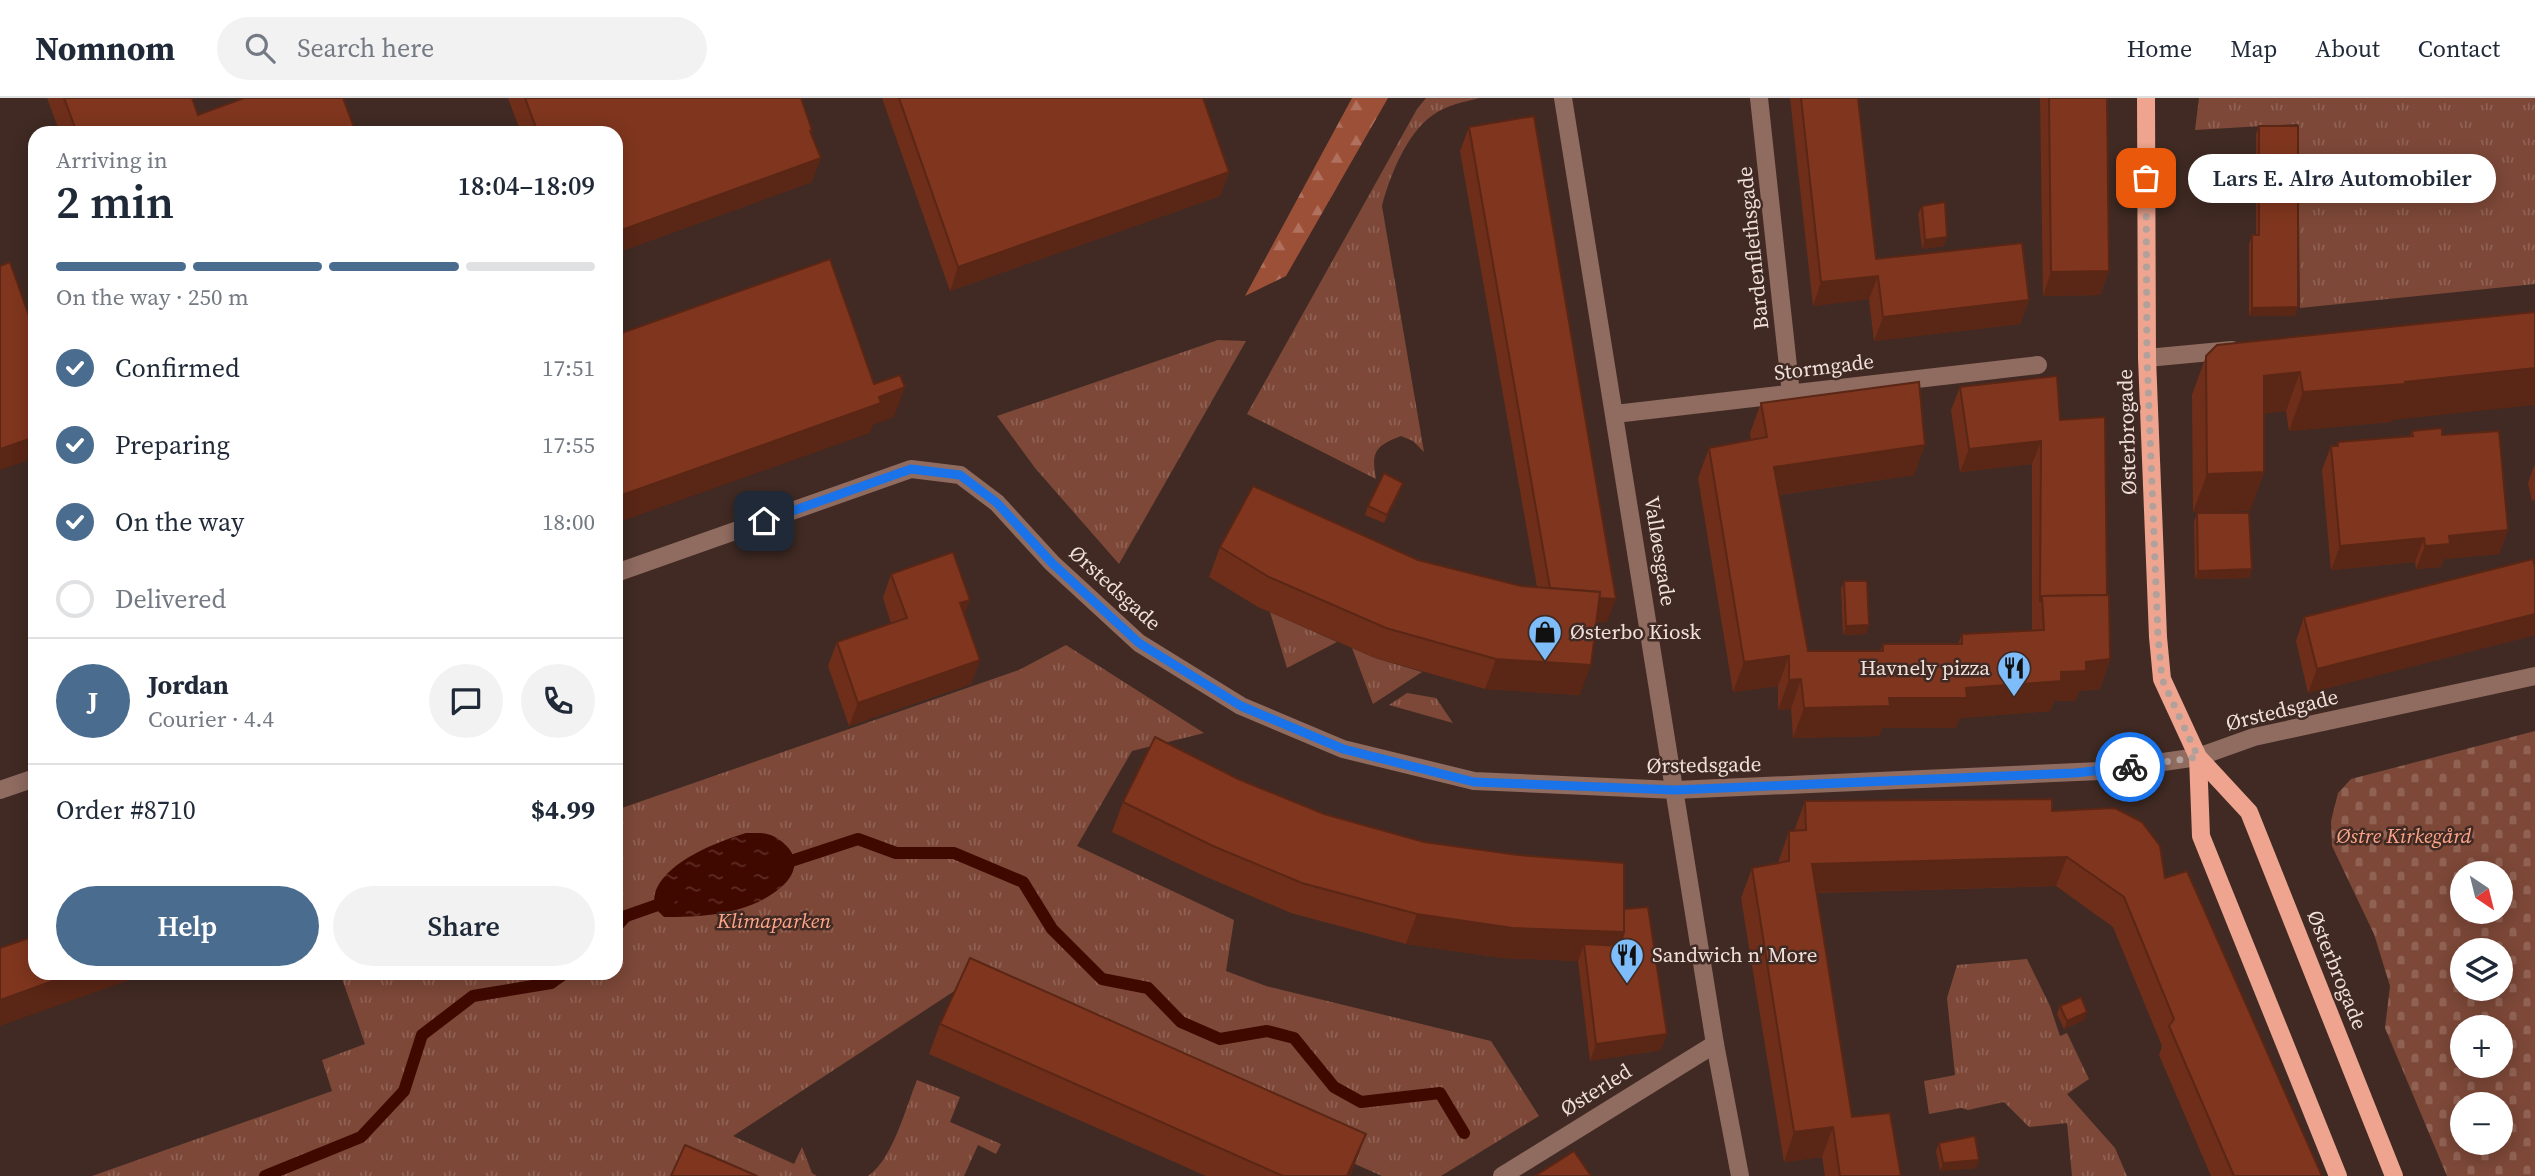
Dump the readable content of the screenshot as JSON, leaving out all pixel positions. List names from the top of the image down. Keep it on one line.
{"streets":{"main road":["Østerbrogade"],"street":["Bardenflethsgade","Stormgade","Valløesgade","Ørstedsgade","Østerled"]},"crossings":[["Bardenflethsgade","Stormgade"],["Stormgade","Valløesgade"],["Østerbrogade","Ørstedsgade"],["Valløesgade","Ørstedsgade"],["Valløesgade","Østerled"]],"parks":["Østre Kirkegård","Klimaparken"],"places":{"other":["Lars E. Alrø Automobiler"],"shop":["Østerbo Kiosk"],"restaurant":["Havnely pizza","Sandwich n' More"]},"north":"bottom right","page":{"header":"Nomnom","search":"Search here","nav":["Home","Map","About","Contact"],"heading":["2 min","Arriving in","18:04–18:09"],"panel":["Jordan","Courier · 4.4","Order #8710","$4.99"],"bubble":"Lars E. Alrø Automobiler","bar":"On the way · 250 m","list":[["Confirmed","17:51"],["Preparing","17:55"],["On the way","18:00"],"Delivered"],"round":"J","map_buttons":["+","−"],"buttons":["Help","Share"]}}
